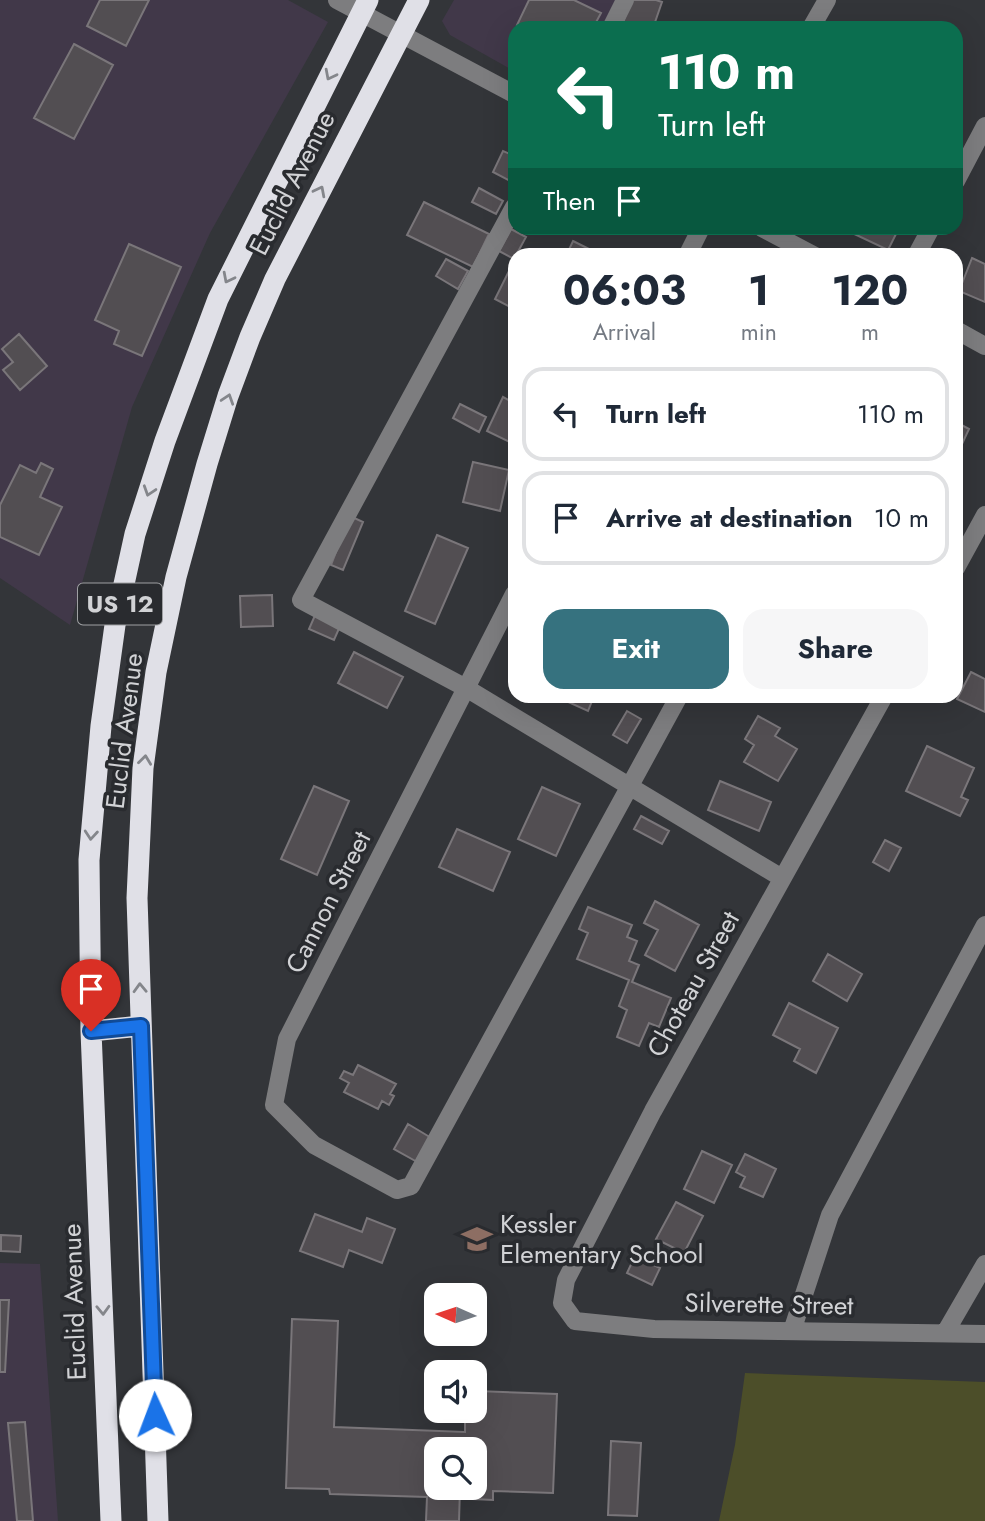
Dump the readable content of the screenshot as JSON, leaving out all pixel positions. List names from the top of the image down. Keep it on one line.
{"streets":{"highway":["Euclid Avenue","US 12"],"street":["Cannon Street","Choteau Street","Silverette Street"]},"crossings":[["Choteau Street","Silverette Street"]],"places":{"school or university":["Kessler Elementary School"]},"north":"left","page":{"turn":["110 m","Turn left"],"then":"Then","eta":["06:03","Arrival","1","min","120","m"],"list":[{"name":"Turn left","value":"110 m"},{"name":"Arrive at destination","value":"10 m"}],"buttons":["Exit","Share"]}}
